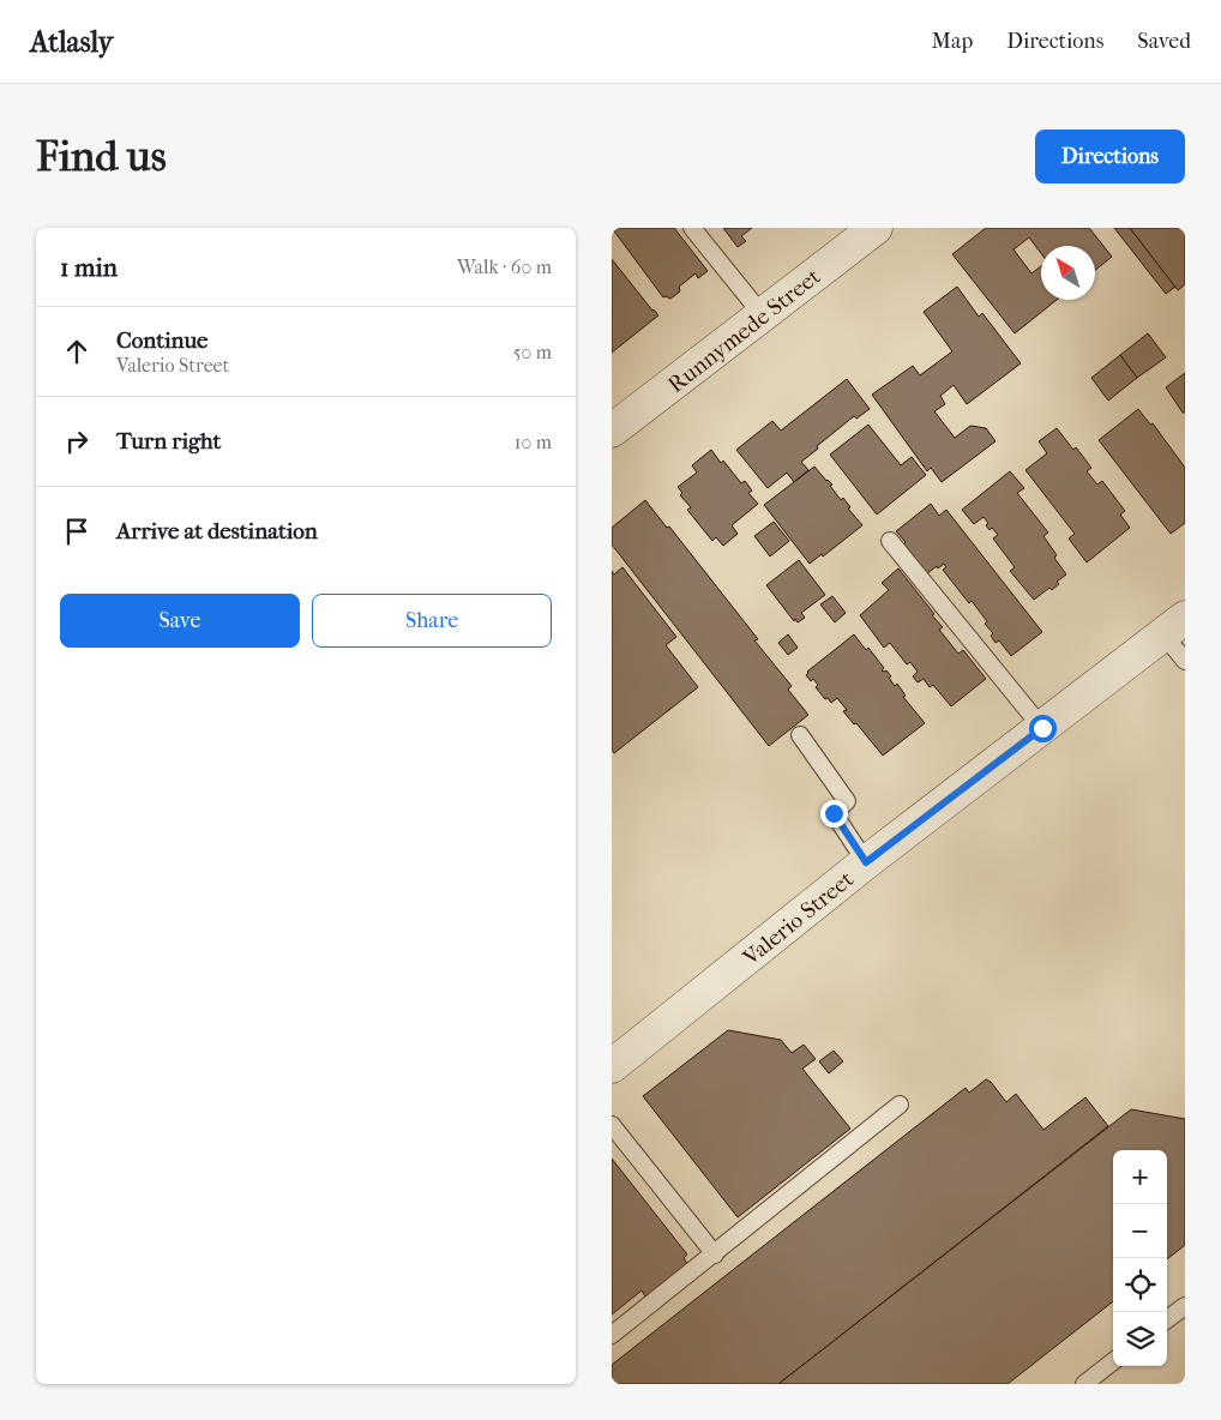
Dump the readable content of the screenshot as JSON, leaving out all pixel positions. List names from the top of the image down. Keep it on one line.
{"streets":{"street":["Runnymede Street","Valerio Street"]},"north":"top left","page":{"header":"Atlasly","nav":["Map","Directions","Saved"],"buttons":["Directions",["Save","Share"]],"title":"Find us","heading":["1 min","Walk · 60 m"],"list":[["Continue","Valerio Street","50 m"],["Turn right","10 m"],"Arrive at destination"],"map_buttons":["+","−"]}}
